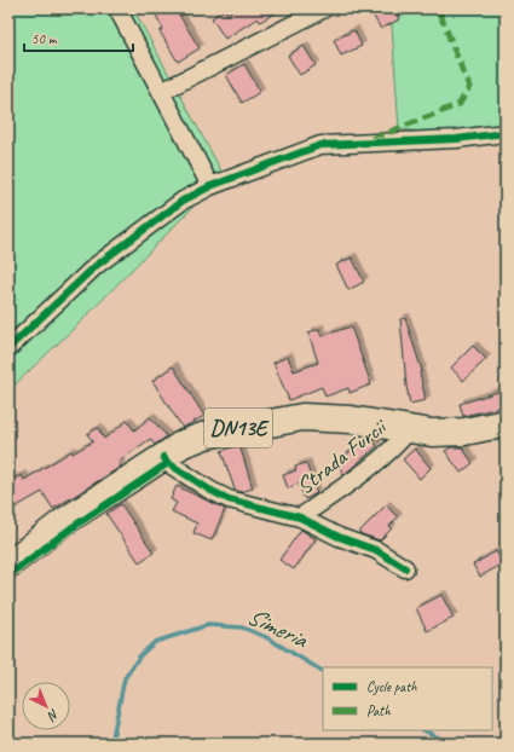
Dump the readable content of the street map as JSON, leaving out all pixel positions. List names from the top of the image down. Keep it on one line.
{"streets":{"main road":["DN13E"],"street":["Strada Furcii"]},"crossings":[["DN13E","Strada Furcii"]],"water":["Simeria"],"legend":["Cycle path","Path"],"scale_bar":"50 m","north":"bottom right"}
